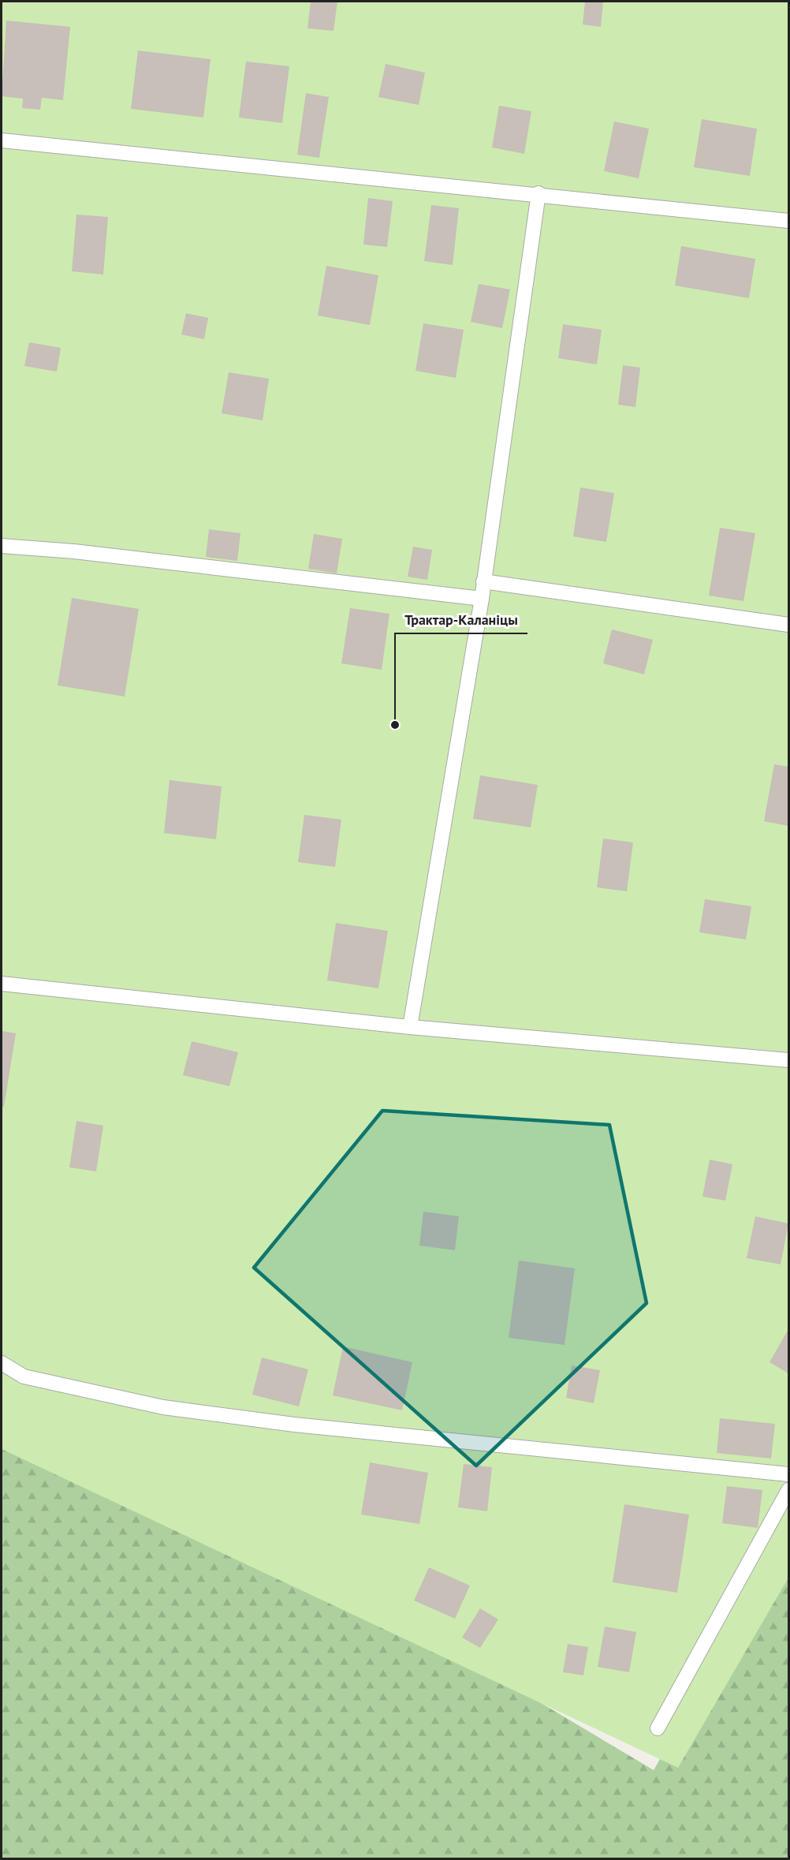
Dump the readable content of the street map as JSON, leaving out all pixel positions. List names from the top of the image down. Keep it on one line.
{"places":["Трактар-Каланіцы"]}
